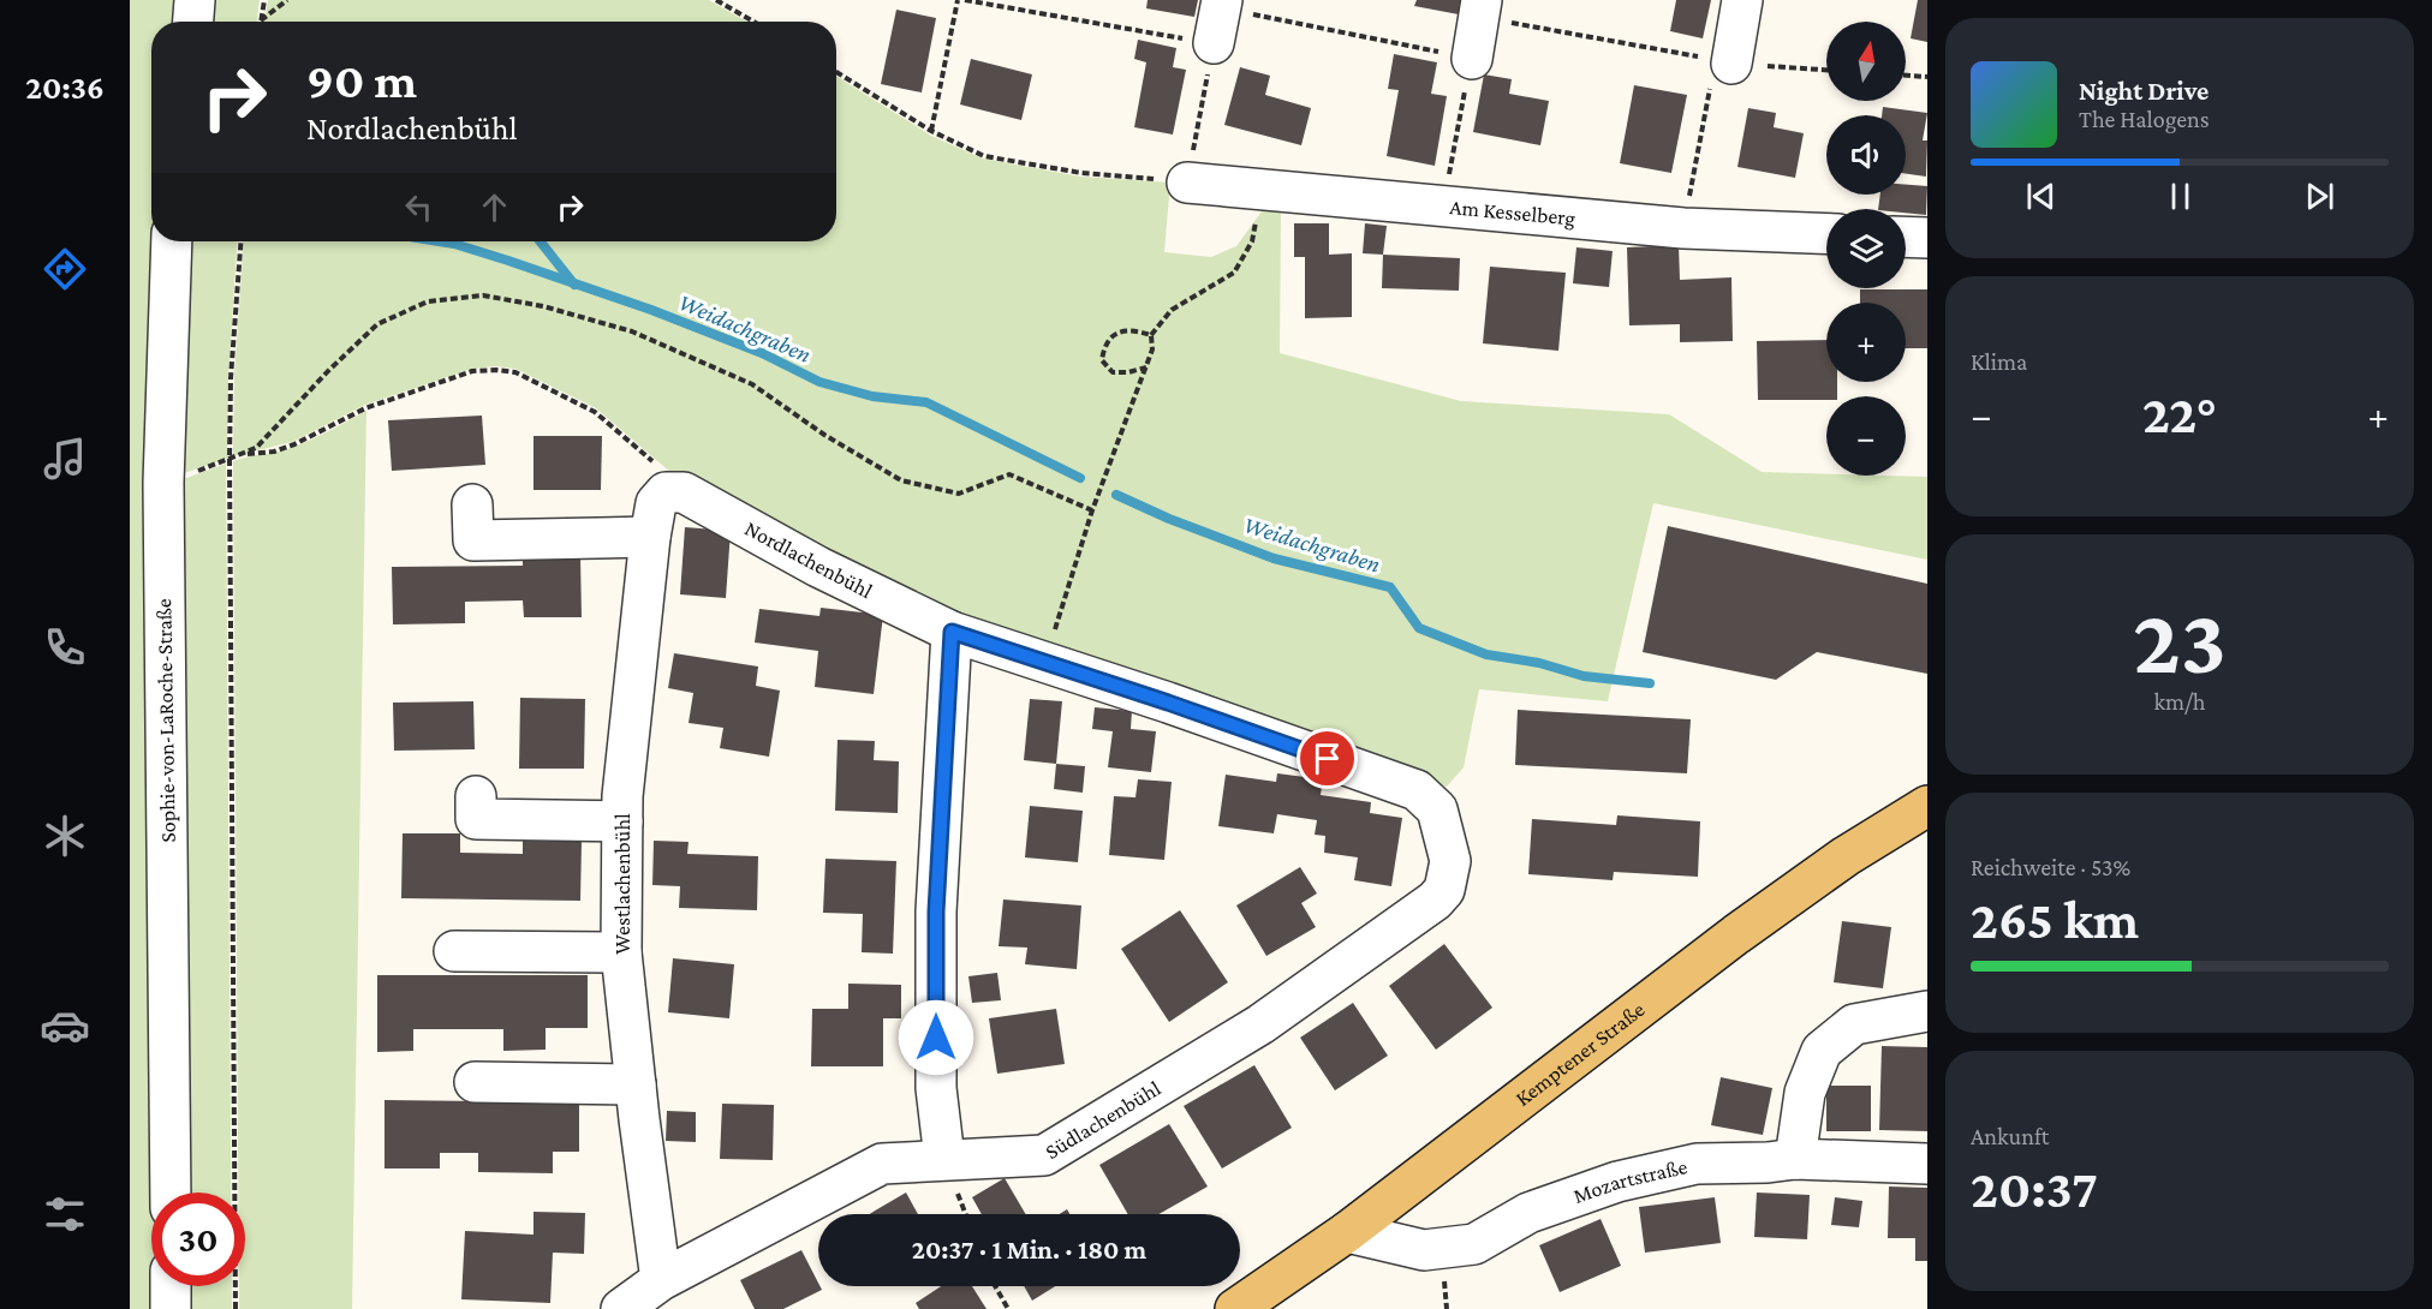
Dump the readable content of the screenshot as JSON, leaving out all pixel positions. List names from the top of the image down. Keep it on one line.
{"streets":{"main road":["Kemptener Straße"],"street":["Am Kesselberg","Nordlachenbühl","Sophie-von-LaRoche-Straße","Westlachenbühl","Südlachenbühl","Mozartstraße"]},"crossings":[["Nordlachenbühl","Westlachenbühl"],["Nordlachenbühl","Südlachenbühl"],["Westlachenbühl","Südlachenbühl"],["Kemptener Straße","Mozartstraße"]],"water":["Weidachgraben"],"north":"top","page":{"tabs":"20:36","map_buttons":["+","−"],"turn":["90 m","Nordlachenbühl"],"song":["Night Drive","The Halogens"],"tile":["Klima",["23","km/h"],["Reichweite · 53%","265 km"],["Ankunft","20:37"]],"heat":["−","22°","+"],"limit":"30","trip":"20:37 · 1 Min. · 180 m"}}
